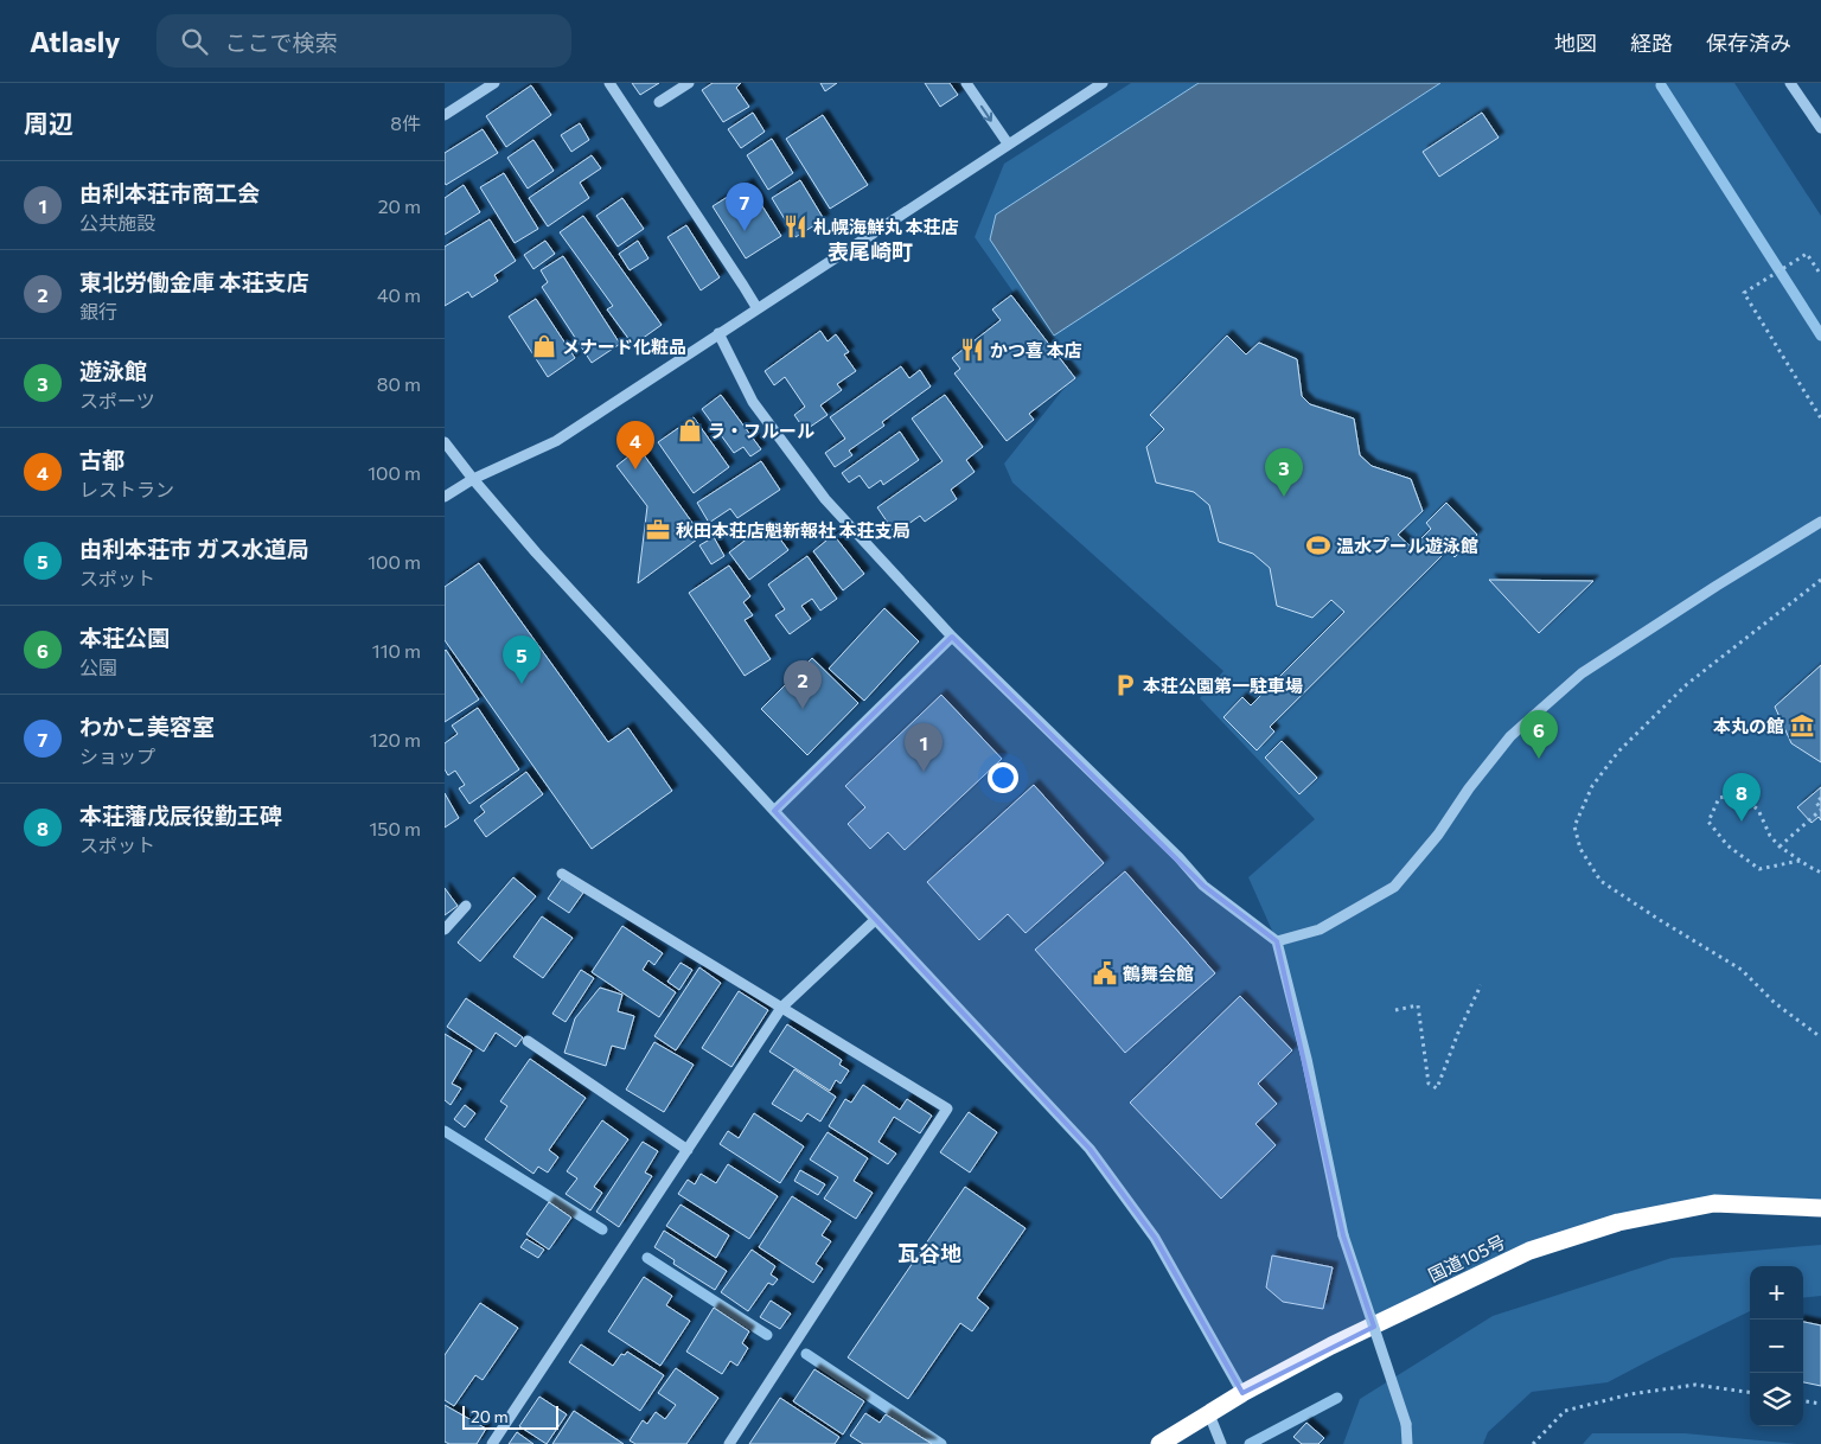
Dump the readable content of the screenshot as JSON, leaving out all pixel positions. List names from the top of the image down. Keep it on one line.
{"streets":{"highway":["国道105号"]},"districts":["表尾崎町","瓦谷地"],"places":{"restaurant":["札幌海鮮丸 本荘店","かつ喜 本店"],"shop":["メナード化粧品","ラ・フルール"],"office":["秋田本荘店魁新報社 本荘支局"],"sports":["温水プール遊泳館"],"parking":["本荘公園第一駐車場"],"museum":["本丸の館"],"public building":["鶴舞会館"]},"scale_bar":"20 m","page":{"header":"Atlasly","search":"ここで検索","nav":["地図","経路","保存済み"],"heading":["周辺","8件"],"list":[{"mark":"1","name":"由利本荘市商工会","note":"公共施設","value":"20 m"},{"mark":"2","name":"東北労働金庫 本荘支店","note":"銀行","value":"40 m"},{"mark":"3","name":"遊泳館","note":"スポーツ","value":"80 m"},{"mark":"4","name":"古都","note":"レストラン","value":"100 m"},{"mark":"5","name":"由利本荘市 ガス水道局","note":"スポット","value":"100 m"},{"mark":"6","name":"本荘公園","note":"公園","value":"110 m"},{"mark":"7","name":"わかこ美容室","note":"ショップ","value":"120 m"},{"mark":"8","name":"本荘藩戊辰役勤王碑","note":"スポット","value":"150 m"}],"pins":["7","4","3","5","2","6","1","8"],"map_buttons":["+","−"],"scale":"20 m"}}
